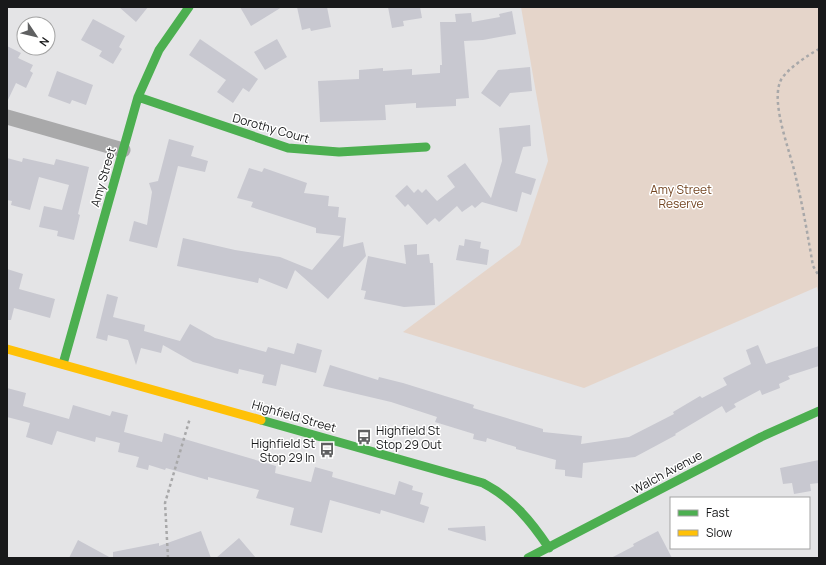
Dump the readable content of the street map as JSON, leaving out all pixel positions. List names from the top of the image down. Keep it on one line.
{"streets":{"street":["Dorothy Court","Amy Street","Highfield Street","Walch Avenue"]},"crossings":[["Dorothy Court","Amy Street"],["Amy Street","Highfield Street"],["Highfield Street","Walch Avenue"]],"parks":["Amy Street Reserve"],"places":{"bus stop":["Highfield St Stop 29 Out","Highfield St Stop 29 In"]},"legend":["Fast","Slow"],"north":"bottom right"}
